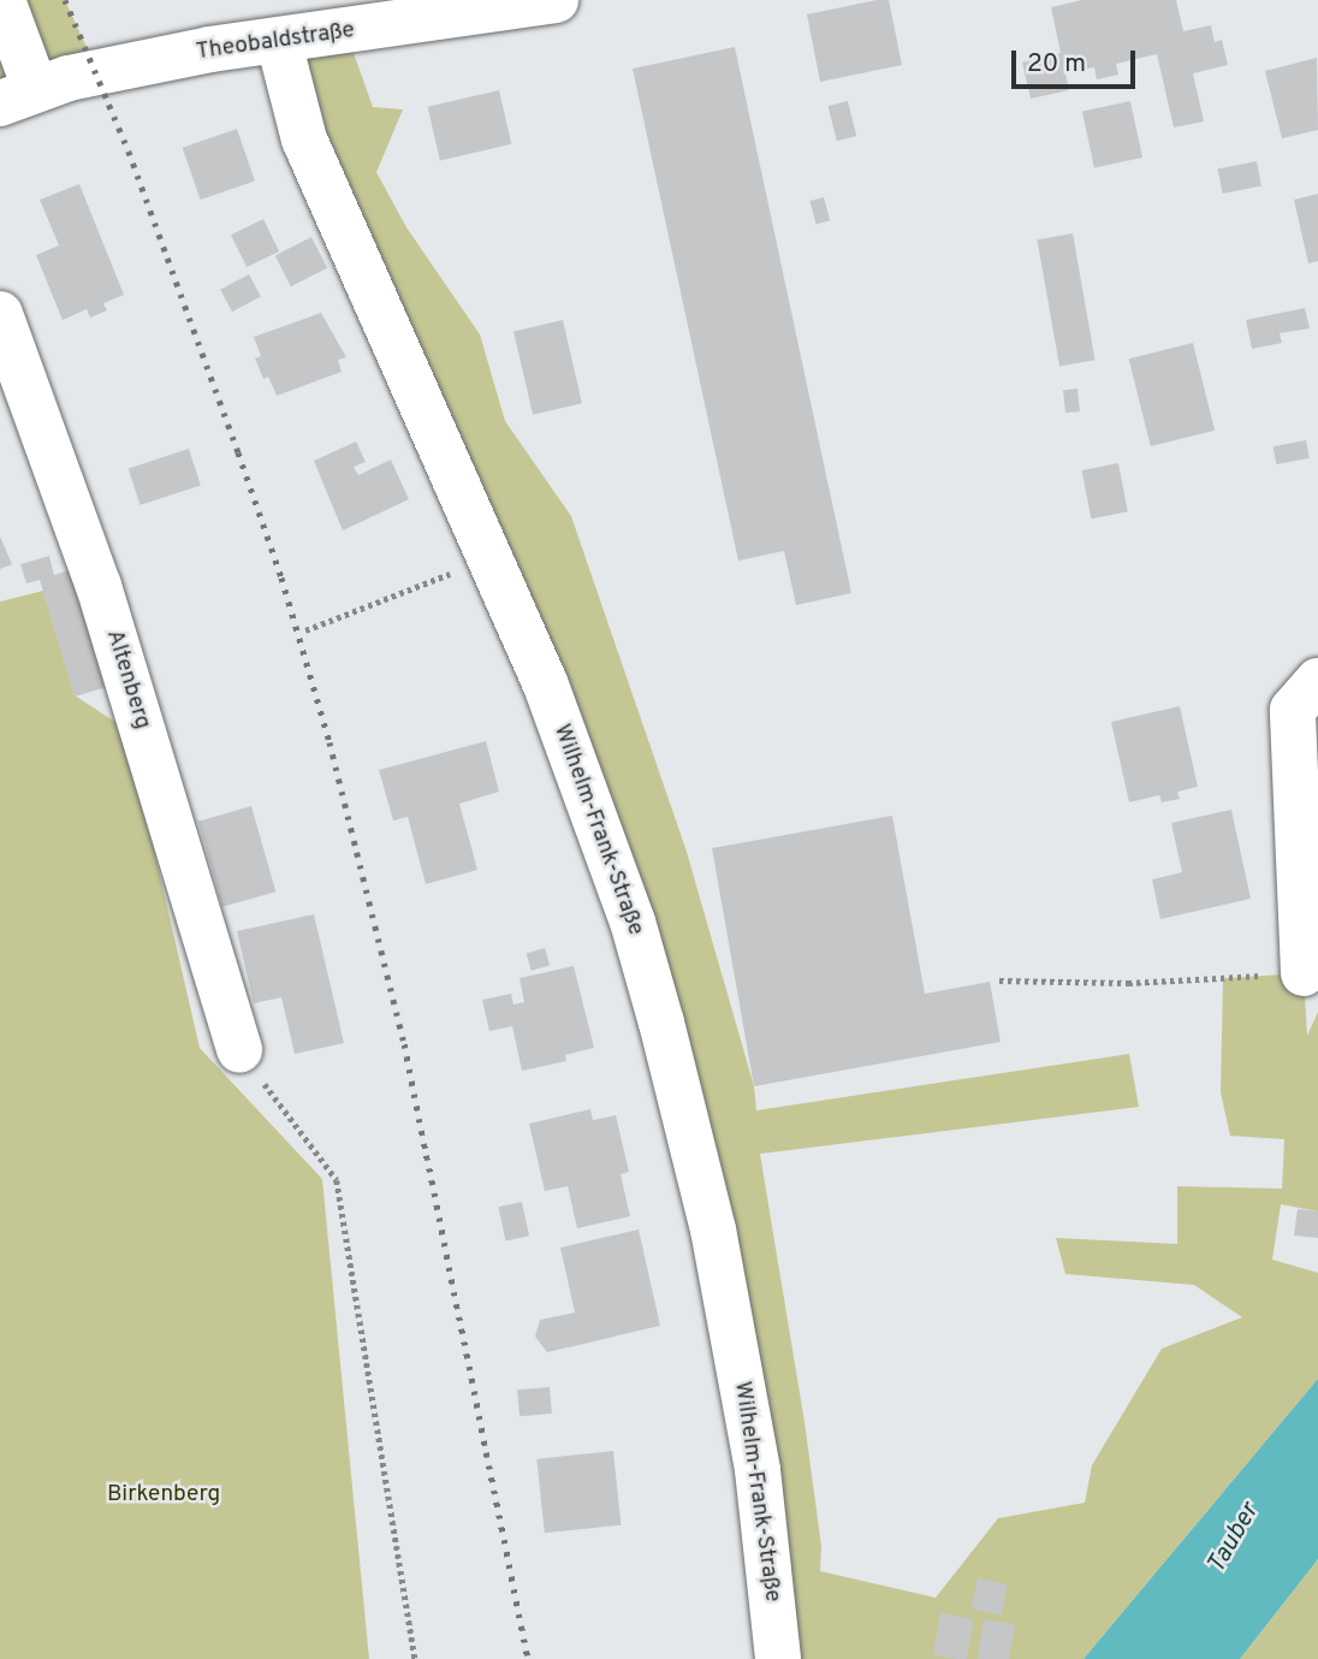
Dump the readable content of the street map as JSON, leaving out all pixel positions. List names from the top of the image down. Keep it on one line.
{"streets":{"street":["Theobaldstraße","Altenberg","Wilhelm-Frank-Straße"]},"crossings":[["Theobaldstraße","Wilhelm-Frank-Straße"]],"water":["Tauber"],"parks":["Birkenberg"],"scale_bar":"20 m"}
